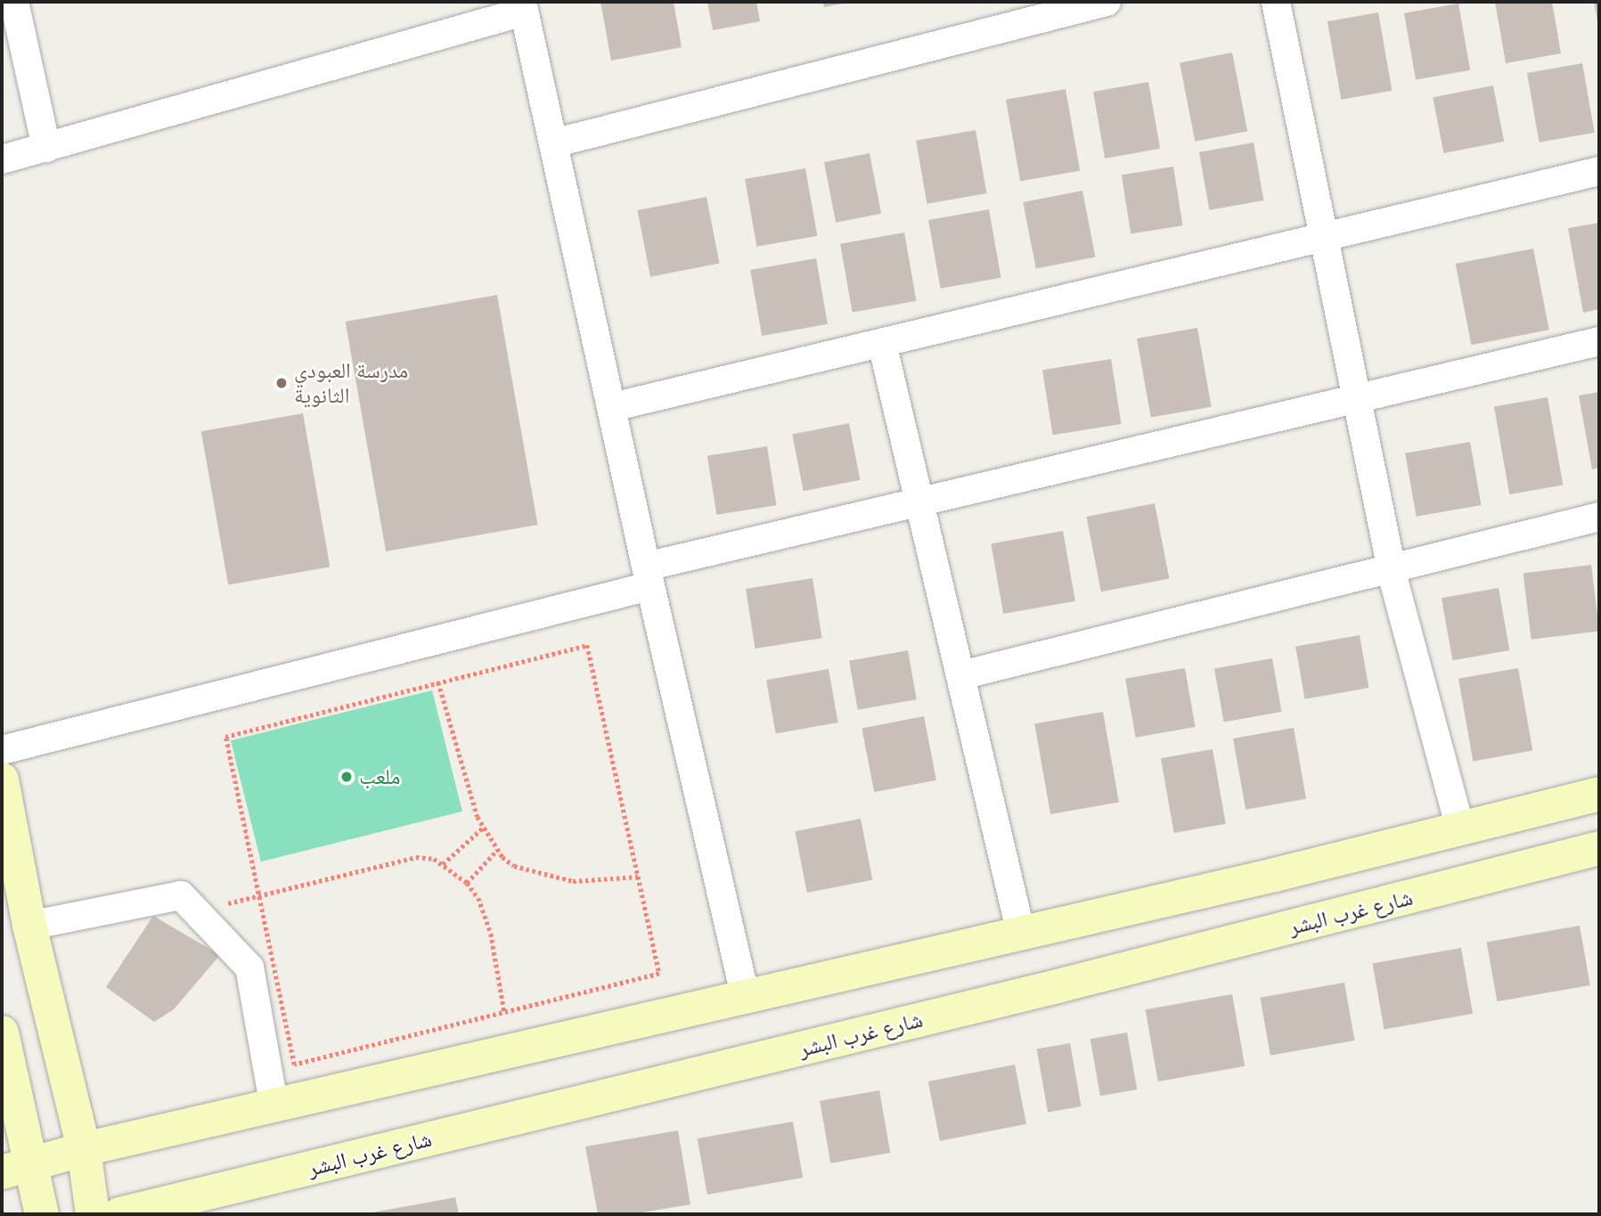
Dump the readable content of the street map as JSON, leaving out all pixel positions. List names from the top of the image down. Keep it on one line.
{"streets":{"street":["شارع غرب البشر"]},"places":["مدرسة العبودي الثانوية","ملعب"]}
